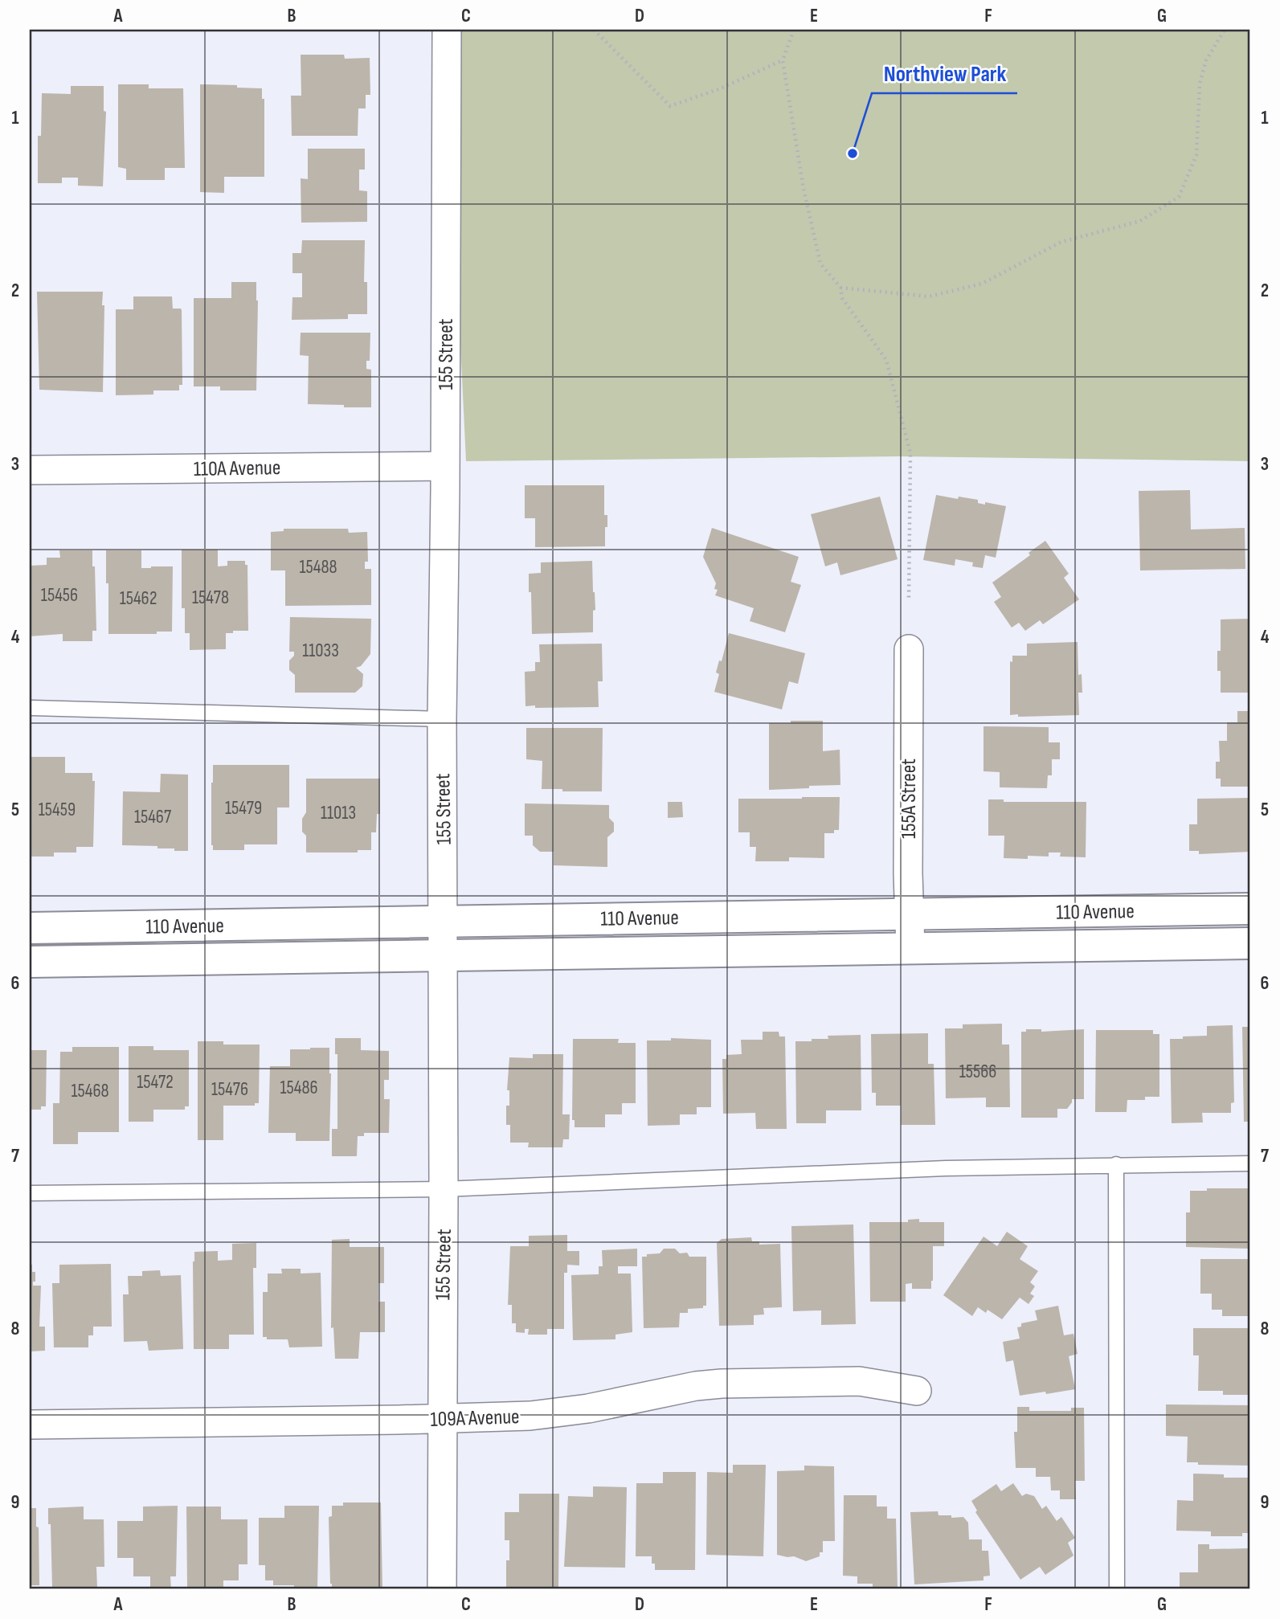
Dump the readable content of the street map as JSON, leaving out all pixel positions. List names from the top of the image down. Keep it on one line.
{"streets":{"street":["155 Street","110A Avenue","155A Street","110 Avenue","109A Avenue"]},"crossings":[["155 Street","110A Avenue"],["155 Street","110 Avenue"],["155 Street","109A Avenue"],["155A Street","110 Avenue"]],"places":["Northview Park"],"house_numbers":["15488","15456","15478","15462","11033","15479","15459","11013","15467","15566","15472","15486","15476","15468"],"grid":{"columns":["A","B","C","D","E","F","G"],"rows":["1","2","3","4","5","6","7","8","9"]}}
